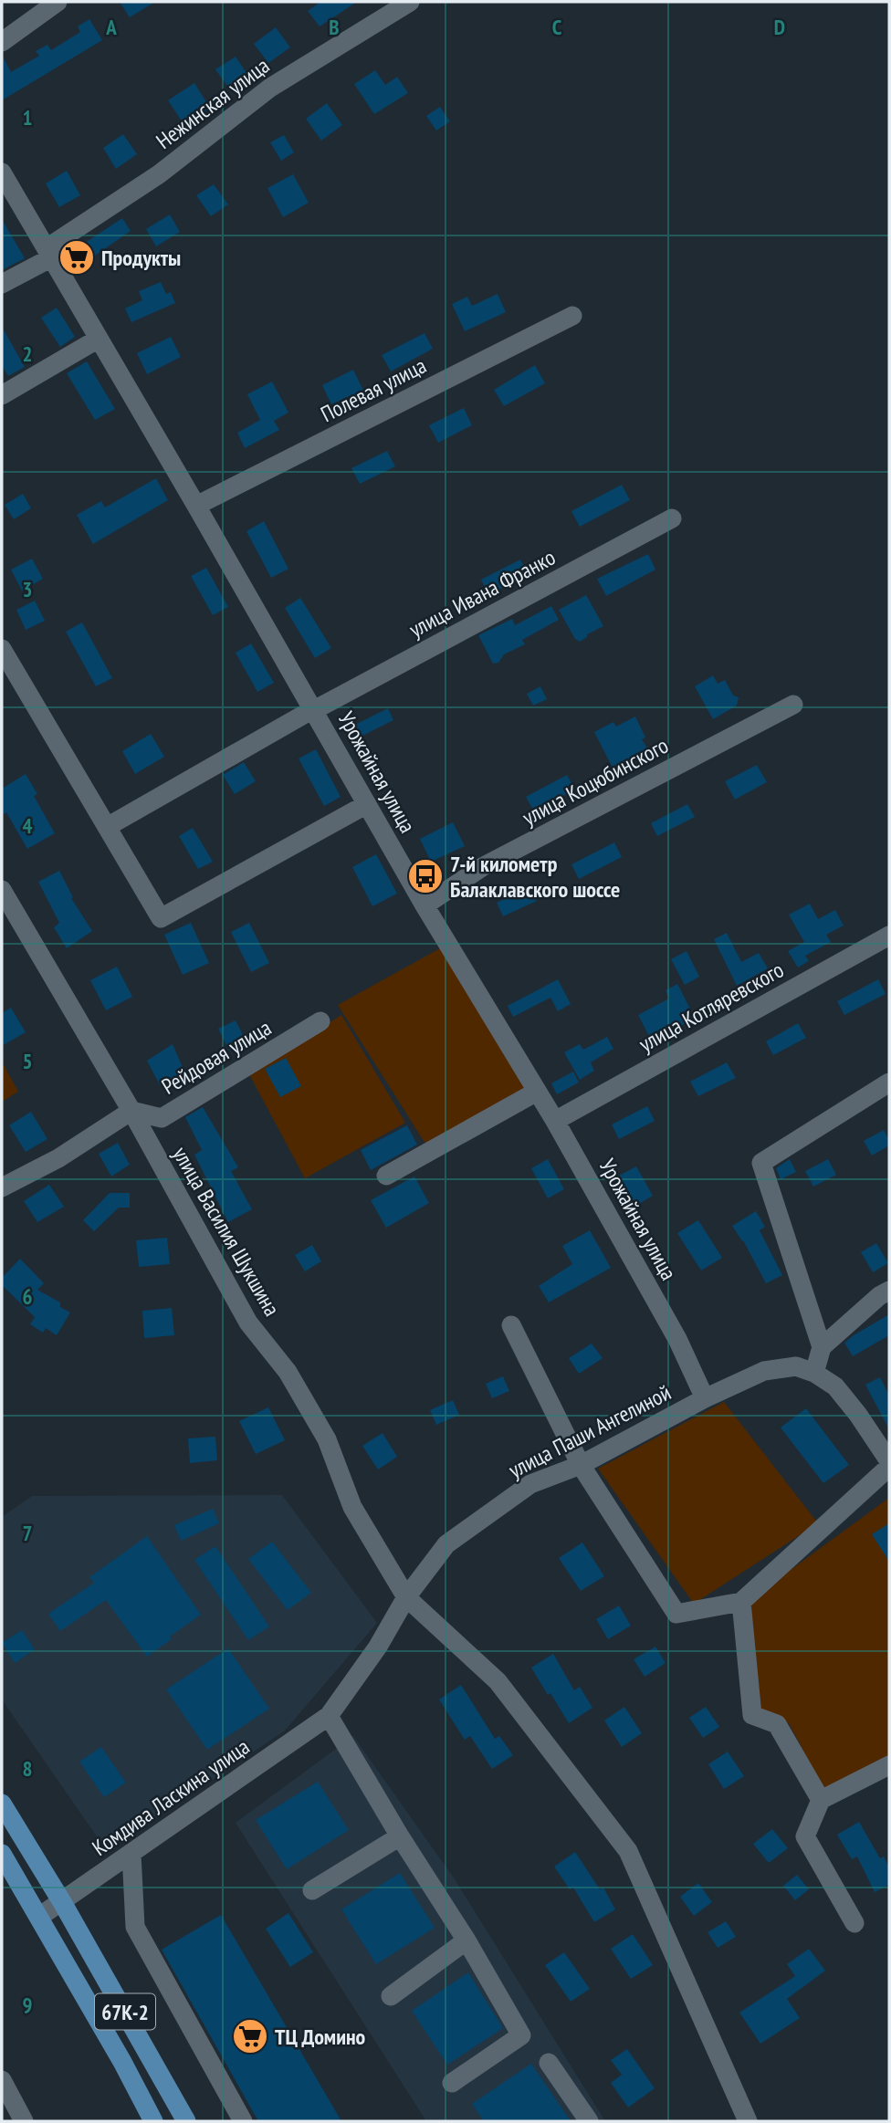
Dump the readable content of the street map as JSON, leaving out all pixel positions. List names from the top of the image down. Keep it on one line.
{"streets":{"main road":["67К-2"],"street":["Нежинская улица","Полевая улица","улица Ивана Франко","Урожайная улица","улица Коцюбинского","улица Котляревского","Рейдовая улица","улица Василия Шукшина","улица Паши Ангелиной","Комдива Ласкина улица"]},"crossings":[["Нежинская улица","Урожайная улица"],["Полевая улица","Урожайная улица"],["улица Ивана Франко","Урожайная улица"],["Урожайная улица","улица Коцюбинского"],["Урожайная улица","улица Котляревского"],["Урожайная улица","улица Паши Ангелиной"],["Рейдовая улица","улица Василия Шукшина"],["улица Василия Шукшина","улица Паши Ангелиной"],["улица Паши Ангелиной","Комдива Ласкина улица"],["Комдива Ласкина улица","67К-2"]],"places":{"supermarket":["Продукты","ТЦ Домино"],"bus stop":["7-й километр Балаклавского шоссе"]},"grid":{"columns":["A","B","C","D"],"rows":["1","2","3","4","5","6","7","8","9"]}}
